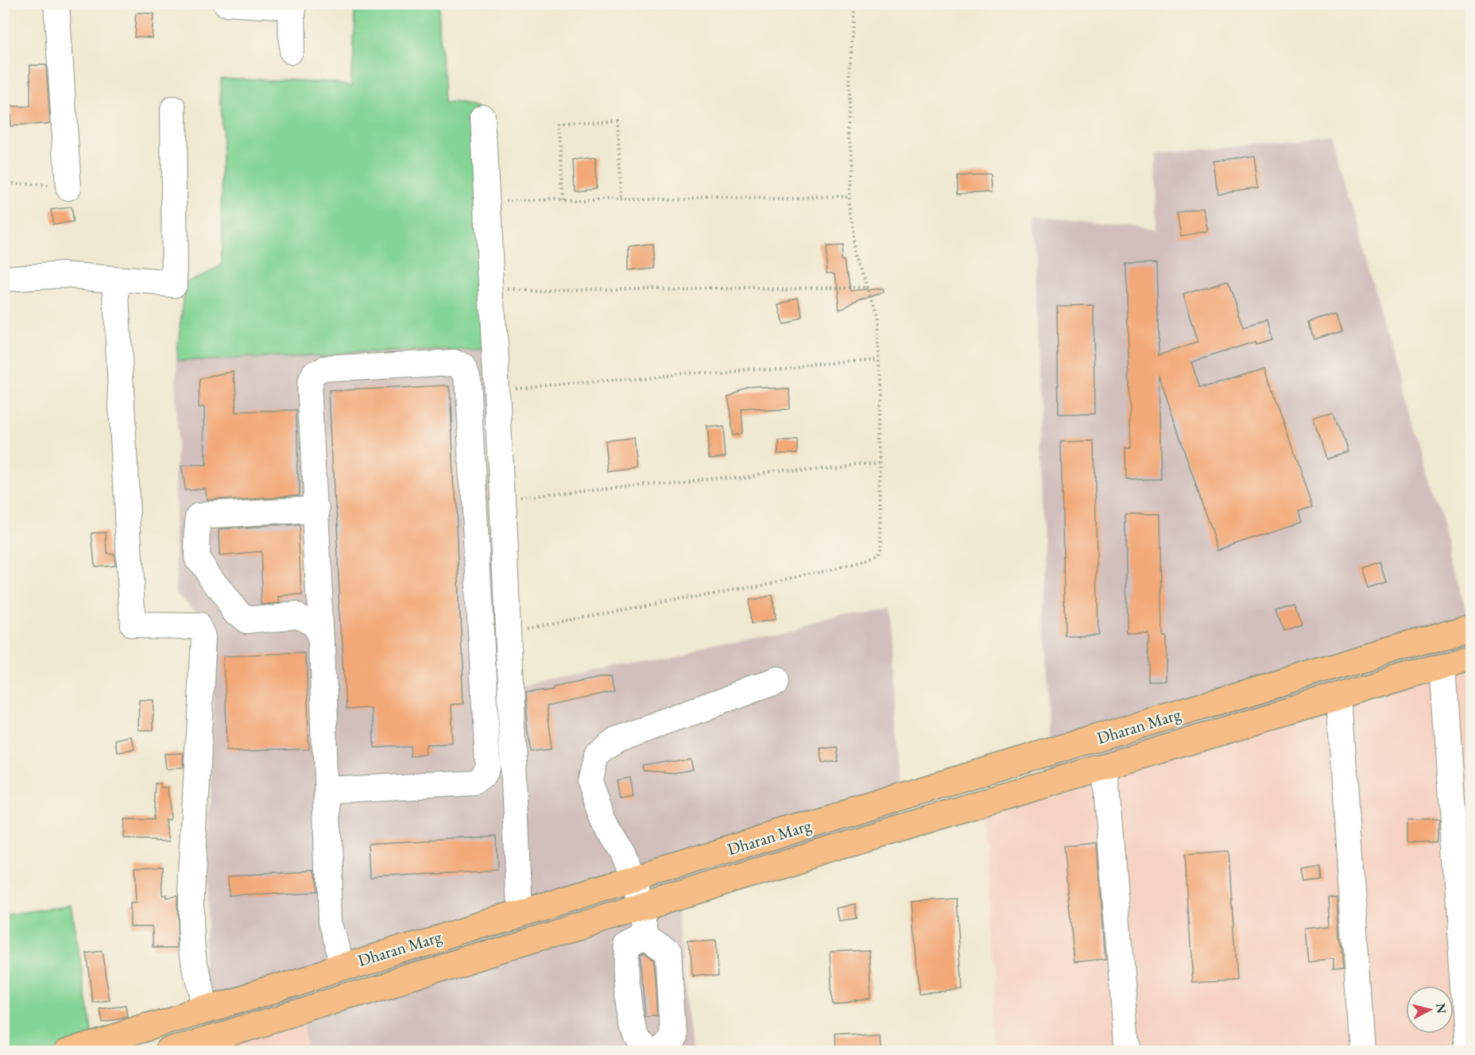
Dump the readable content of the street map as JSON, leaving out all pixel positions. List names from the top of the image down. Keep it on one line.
{"streets":{"main road":["Dharan Marg"]},"north":"right"}
